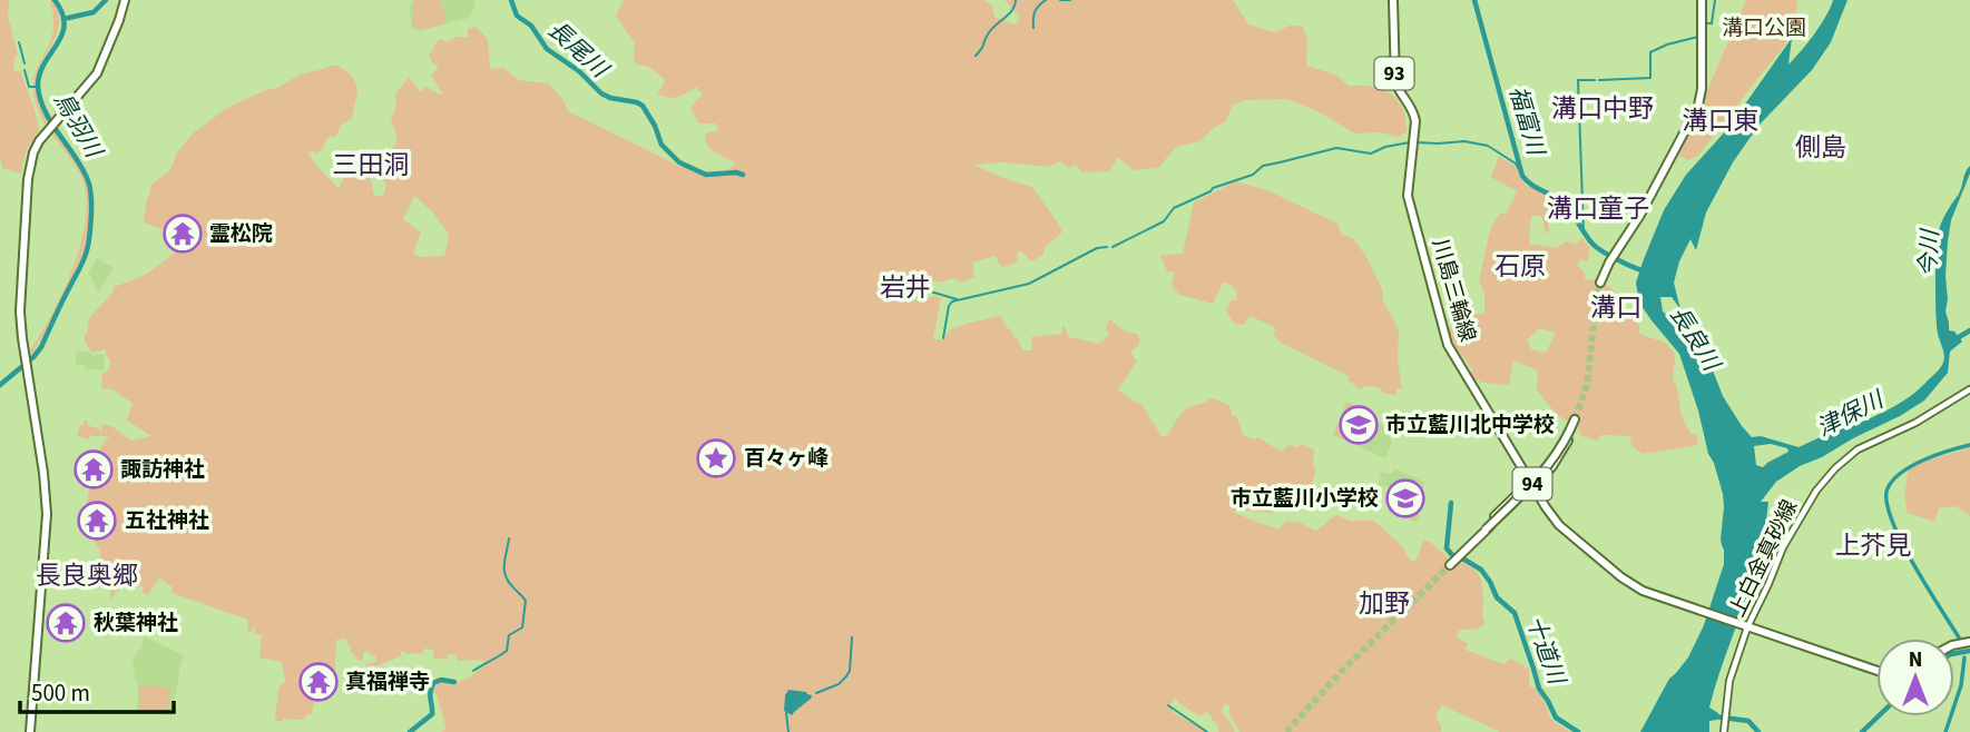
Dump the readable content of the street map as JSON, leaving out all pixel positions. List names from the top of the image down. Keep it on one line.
{"streets":{"main road":["93","川島三輪線","94","上白金真砂線"]},"crossings":[["川島三輪線","94"],["川島三輪線","上白金真砂線"]],"districts":["溝口中野","溝口東","側島","三田洞","溝口童子","石原","岩井","溝口","上芥見","長良奥郷","加野"],"water":["長尾川","福富川","鳥羽川","今川","長良川","津保川","十道川"],"parks":["溝口公園"],"places":{"temple":["霊松院","諏訪神社","五社神社","秋葉神社","真福禅寺"],"school or university":["市立藍川北中学校","市立藍川小学校"],"place":["百々ヶ峰"]},"scale_bar":"500 m","north":"top"}
